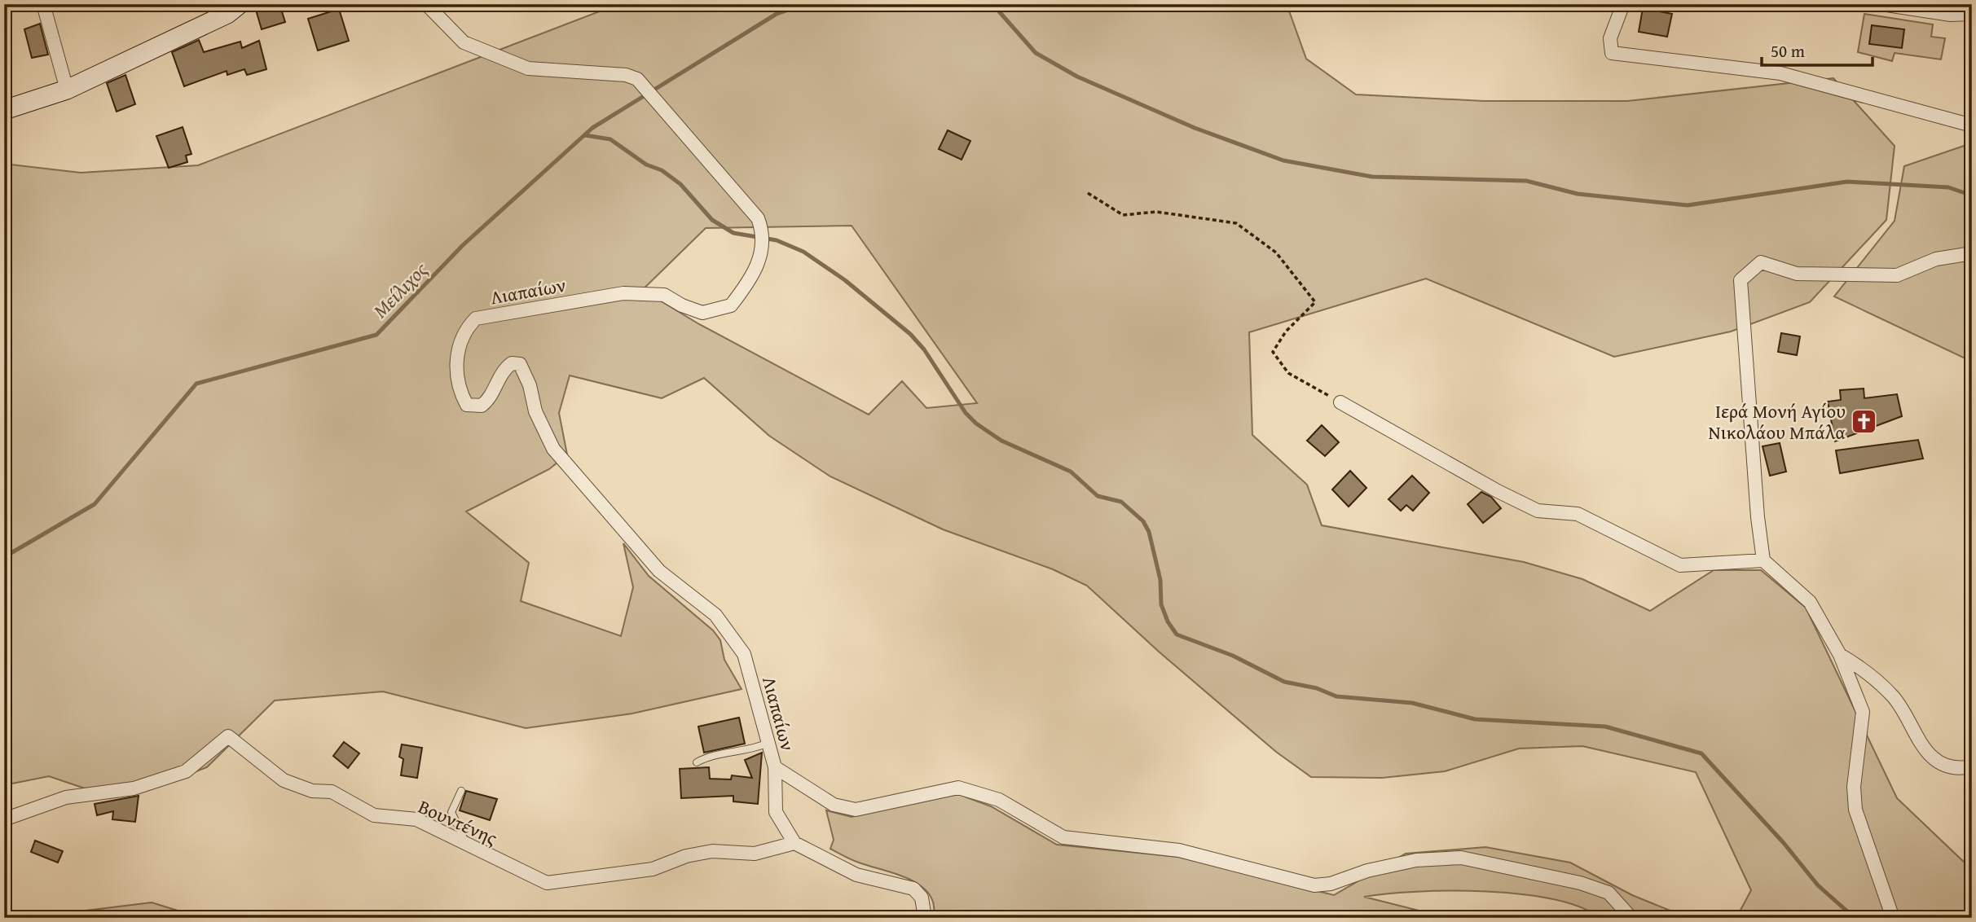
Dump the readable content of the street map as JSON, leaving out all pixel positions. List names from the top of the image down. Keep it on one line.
{"streets":{"street":["Λιαπαίων","Βουντένης"]},"crossings":[["Λιαπαίων","Βουντένης"]],"water":["Μείλιχος"],"places":{"church":["Ιερά Μονή Αγίου Νικολάου Μπάλα"]},"scale_bar":"50 m"}
